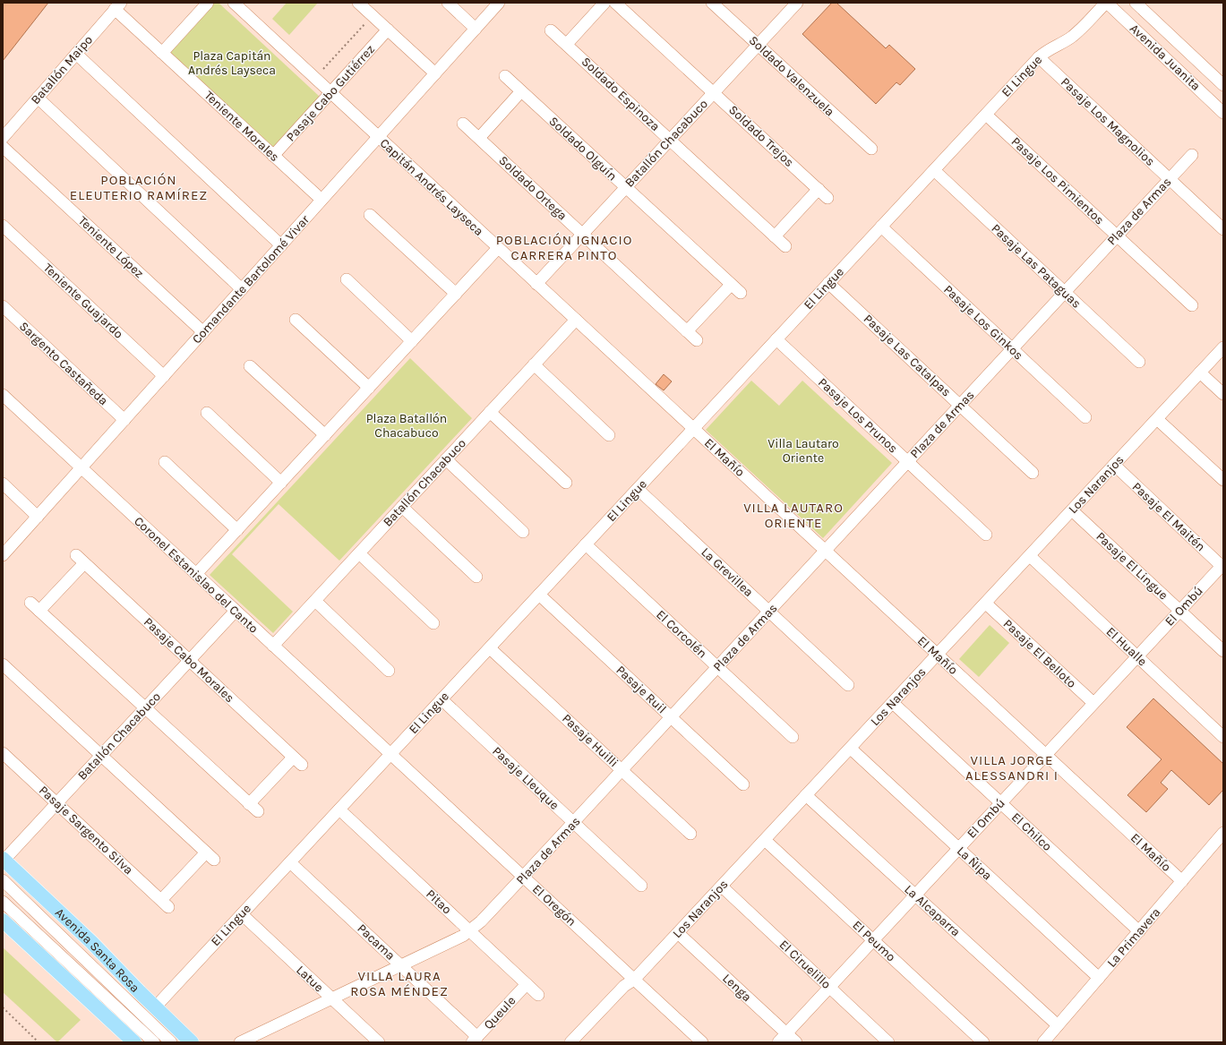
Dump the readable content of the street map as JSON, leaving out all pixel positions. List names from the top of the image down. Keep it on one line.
{"streets":{"main road":["Avenida Santa Rosa"],"street":["Avenida Juanita","Batallón Maipo","Soldado Valenzuela","El Lingue","Pasaje Cabo Gutiérrez","Soldado Espinoza","Pasaje Los Magnolios","Teniente Morales","Soldado Trejos","Batallón Chacabuco","Soldado Olguín","Pasaje Los Pimientos","Capitán Andrés Layseca","Soldado Ortega","Plaza de Armas","Teniente López","Pasaje Las Pataguas","Comandante Bartolomé Vivar","Teniente Guajardo","Pasaje Los Ginkos","Pasaje Las Catalpas","Sargento Castañeda","Pasaje Los Prunos","El Mañío","Los Naranjos","Pasaje El Maitén","Pasaje El Lingue","La Grevillea","Coronel Estanislao del Canto","El Ombú","El Corcolén","El Hualle","Pasaje El Belloto","Pasaje Cabo Morales","Pasaje Ruil","Pasaje Huilli","Pasaje Lleuque","Pasaje Sargento Silva","El Chilco","La Ñipa","Pitao","El Oregón","La Alcaparra","La Primavera","El Peumo","Pacama","El Ciruelillo","Latue","Lenga","Queule"]},"crossings":[["Avenida Juanita","El Lingue"],["Batallón Maipo","Teniente Morales"],["Soldado Valenzuela","Batallón Chacabuco"],["El Lingue","Pasaje Los Magnolios"],["El Lingue","Pasaje Los Pimientos"],["El Lingue","Capitán Andrés Layseca"],["El Lingue","Pasaje Las Pataguas"],["El Lingue","Pasaje Los Ginkos"],["El Lingue","Pasaje Las Catalpas"],["El Lingue","Pasaje Los Prunos"],["El Lingue","El Mañío"],["El Lingue","La Grevillea"],["El Lingue","Coronel Estanislao del Canto"],["El Lingue","El Corcolén"],["El Lingue","Pasaje Ruil"],["El Lingue","Pasaje Huilli"],["El Lingue","Pasaje Lleuque"],["El Lingue","Pitao"],["El Lingue","El Oregón"],["El Lingue","Pacama"],["El Lingue","Avenida Santa Rosa"],["El Lingue","Latue"],["Pasaje Cabo Gutiérrez","Teniente Morales"],["Pasaje Cabo Gutiérrez","Capitán Andrés Layseca"],["Soldado Espinoza","Batallón Chacabuco"],["Pasaje Los Magnolios","Plaza de Armas"],["Teniente Morales","Comandante Bartolomé Vivar"],["Soldado Trejos","Batallón Chacabuco"],["Batallón Chacabuco","Soldado Olguín"],["Batallón Chacabuco","Capitán Andrés Layseca"],["Batallón Chacabuco","Soldado Ortega"],["Batallón Chacabuco","Coronel Estanislao del Canto"],["Batallón Chacabuco","Pasaje Cabo Morales"],["Batallón Chacabuco","Pasaje Sargento Silva"],["Batallón Chacabuco","Avenida Santa Rosa"],["Pasaje Los Pimientos","Plaza de Armas"],["Capitán Andrés Layseca","Comandante Bartolomé Vivar"],["Capitán Andrés Layseca","El Mañío"],["Plaza de Armas","Pasaje Las Pataguas"],["Plaza de Armas","Pasaje Los Ginkos"],["Plaza de Armas","Pasaje Las Catalpas"],["Plaza de Armas","Pasaje Los Prunos"],["Plaza de Armas","El Mañío"],["Plaza de Armas","La Grevillea"],["Plaza de Armas","El Corcolén"],["Plaza de Armas","Pasaje Ruil"],["Plaza de Armas","Pasaje Huilli"],["Plaza de Armas","Pasaje Lleuque"],["Plaza de Armas","Pitao"],["Plaza de Armas","El Oregón"],["Plaza de Armas","Pacama"],["Plaza de Armas","Latue"],["Teniente López","Comandante Bartolomé Vivar"],["Comandante Bartolomé Vivar","Teniente Guajardo"],["Comandante Bartolomé Vivar","Sargento Castañeda"],["Comandante Bartolomé Vivar","Coronel Estanislao del Canto"],["El Mañío","Los Naranjos"],["El Mañío","El Ombú"],["El Mañío","La Primavera"],["Los Naranjos","Pasaje El Maitén"],["Los Naranjos","Pasaje El Lingue"],["Los Naranjos","El Hualle"],["Los Naranjos","Pasaje El Belloto"],["Los Naranjos","El Chilco"],["Los Naranjos","La Ñipa"],["Los Naranjos","El Oregón"],["Los Naranjos","La Alcaparra"],["Los Naranjos","El Peumo"],["Los Naranjos","El Ciruelillo"],["Los Naranjos","Lenga"],["Pasaje El Maitén","El Ombú"],["Pasaje El Lingue","El Ombú"],["Coronel Estanislao del Canto","El Oregón"],["El Ombú","El Hualle"],["El Ombú","Pasaje El Belloto"],["El Ombú","El Chilco"],["El Ombú","La Ñipa"],["El Ombú","La Alcaparra"],["El Ombú","El Peumo"],["El Ombú","El Ciruelillo"],["El Ombú","Lenga"],["El Chilco","La Primavera"],["La Ñipa","La Primavera"],["Pitao","Queule"],["La Alcaparra","La Primavera"],["Pacama","Queule"]],"districts":["POBLACIÓN ELEUTERIO RAMÍREZ","POBLACIÓN IGNACIO CARRERA PINTO","VILLA LAUTARO ORIENTE","VILLA JORGE ALESSANDRI I","VILLA LAURA ROSA MÉNDEZ"],"parks":["Plaza Capitán Andrés Layseca","Plaza Batallón Chacabuco","Villa Lautaro Oriente"]}
